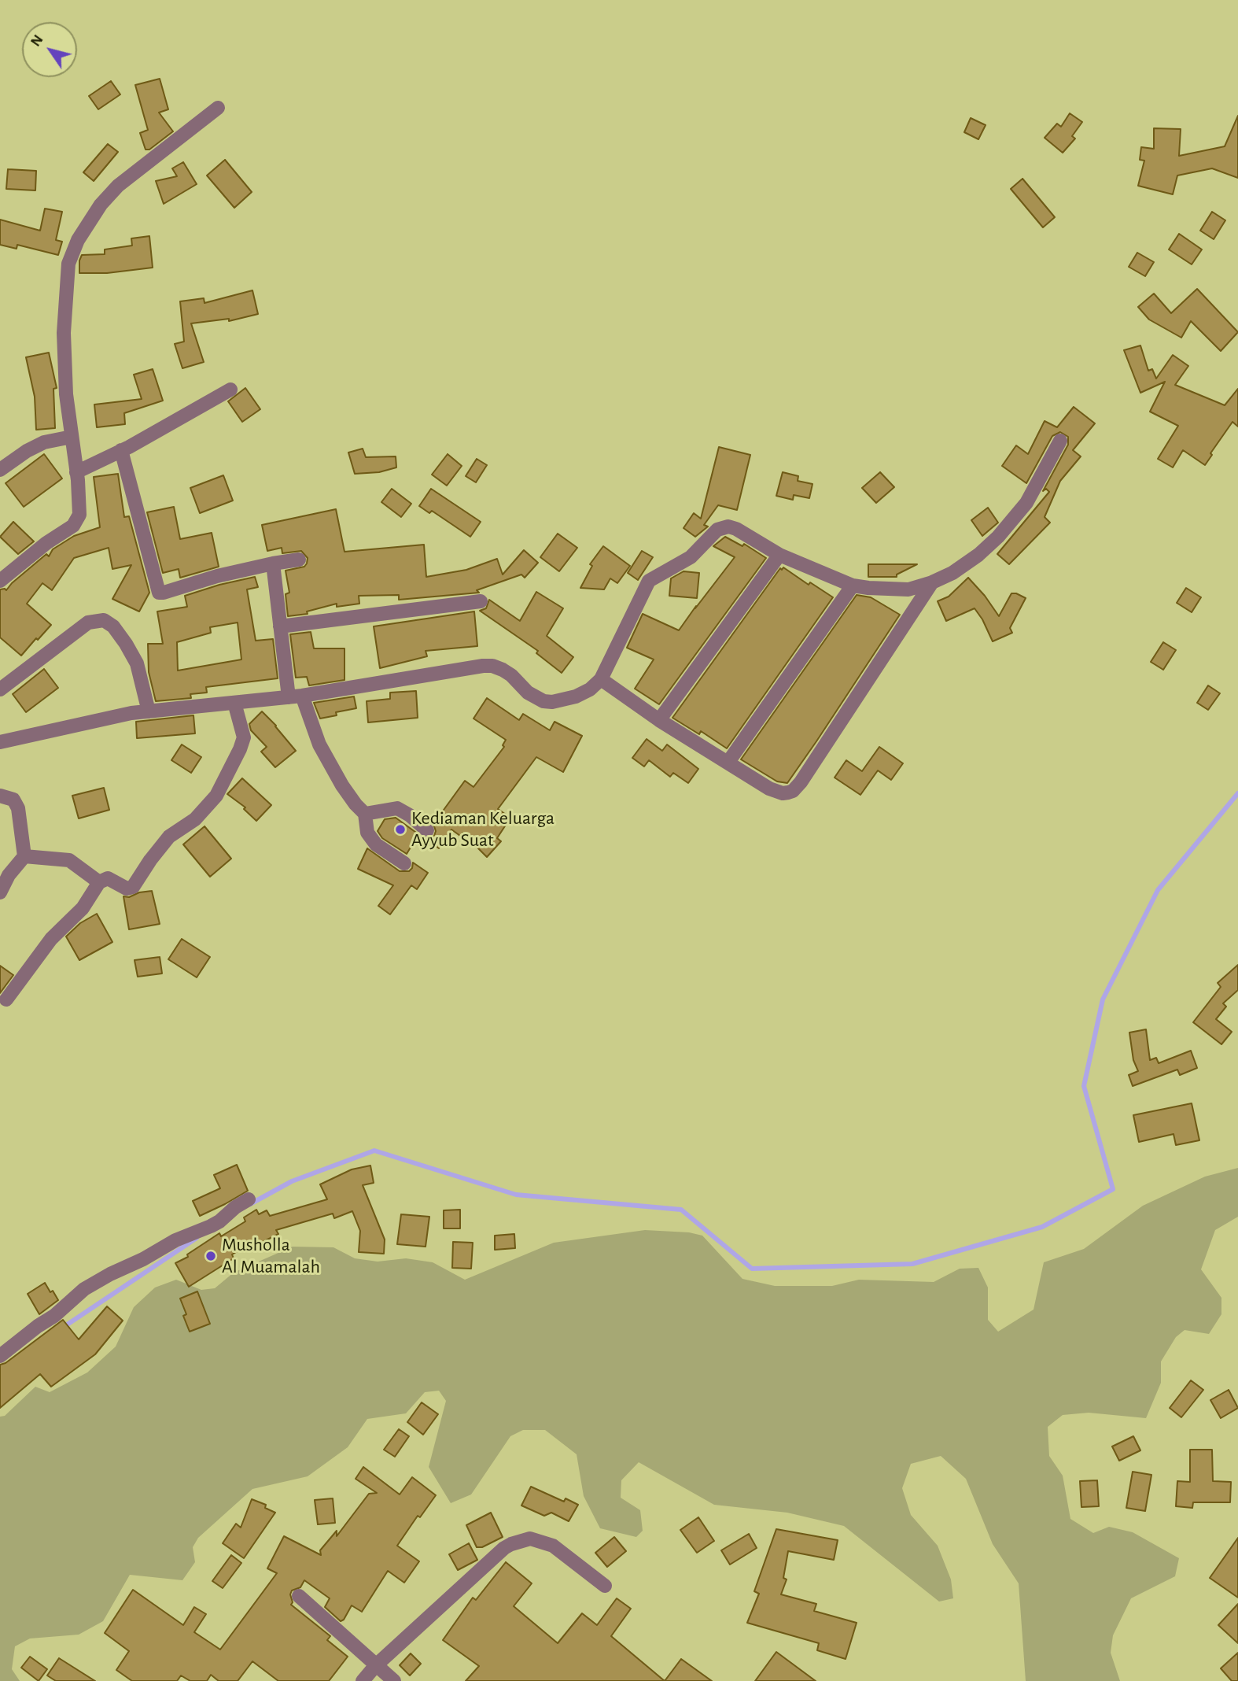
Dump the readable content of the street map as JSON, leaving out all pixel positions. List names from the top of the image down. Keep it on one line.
{"places":["Kediaman Keluarga Ayyub Suat","Musholla Al Muamalah"],"north":"top left"}
